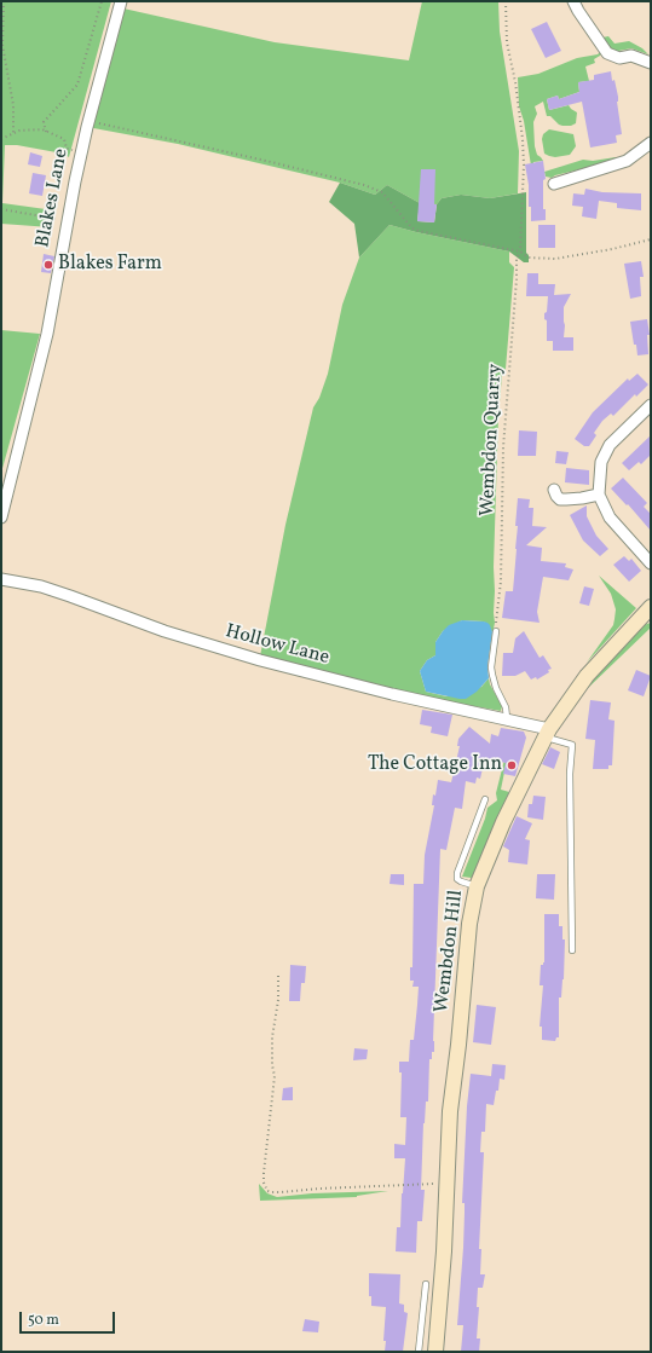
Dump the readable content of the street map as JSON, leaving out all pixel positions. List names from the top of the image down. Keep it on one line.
{"streets":{"main road":["Wembdon Hill"],"street":["Blakes Lane","Hollow Lane"],"path":["Wembdon Quarry"]},"crossings":[["Hollow Lane","Wembdon Hill"]],"places":["Blakes Farm","The Cottage Inn"],"scale_bar":"50 m"}
